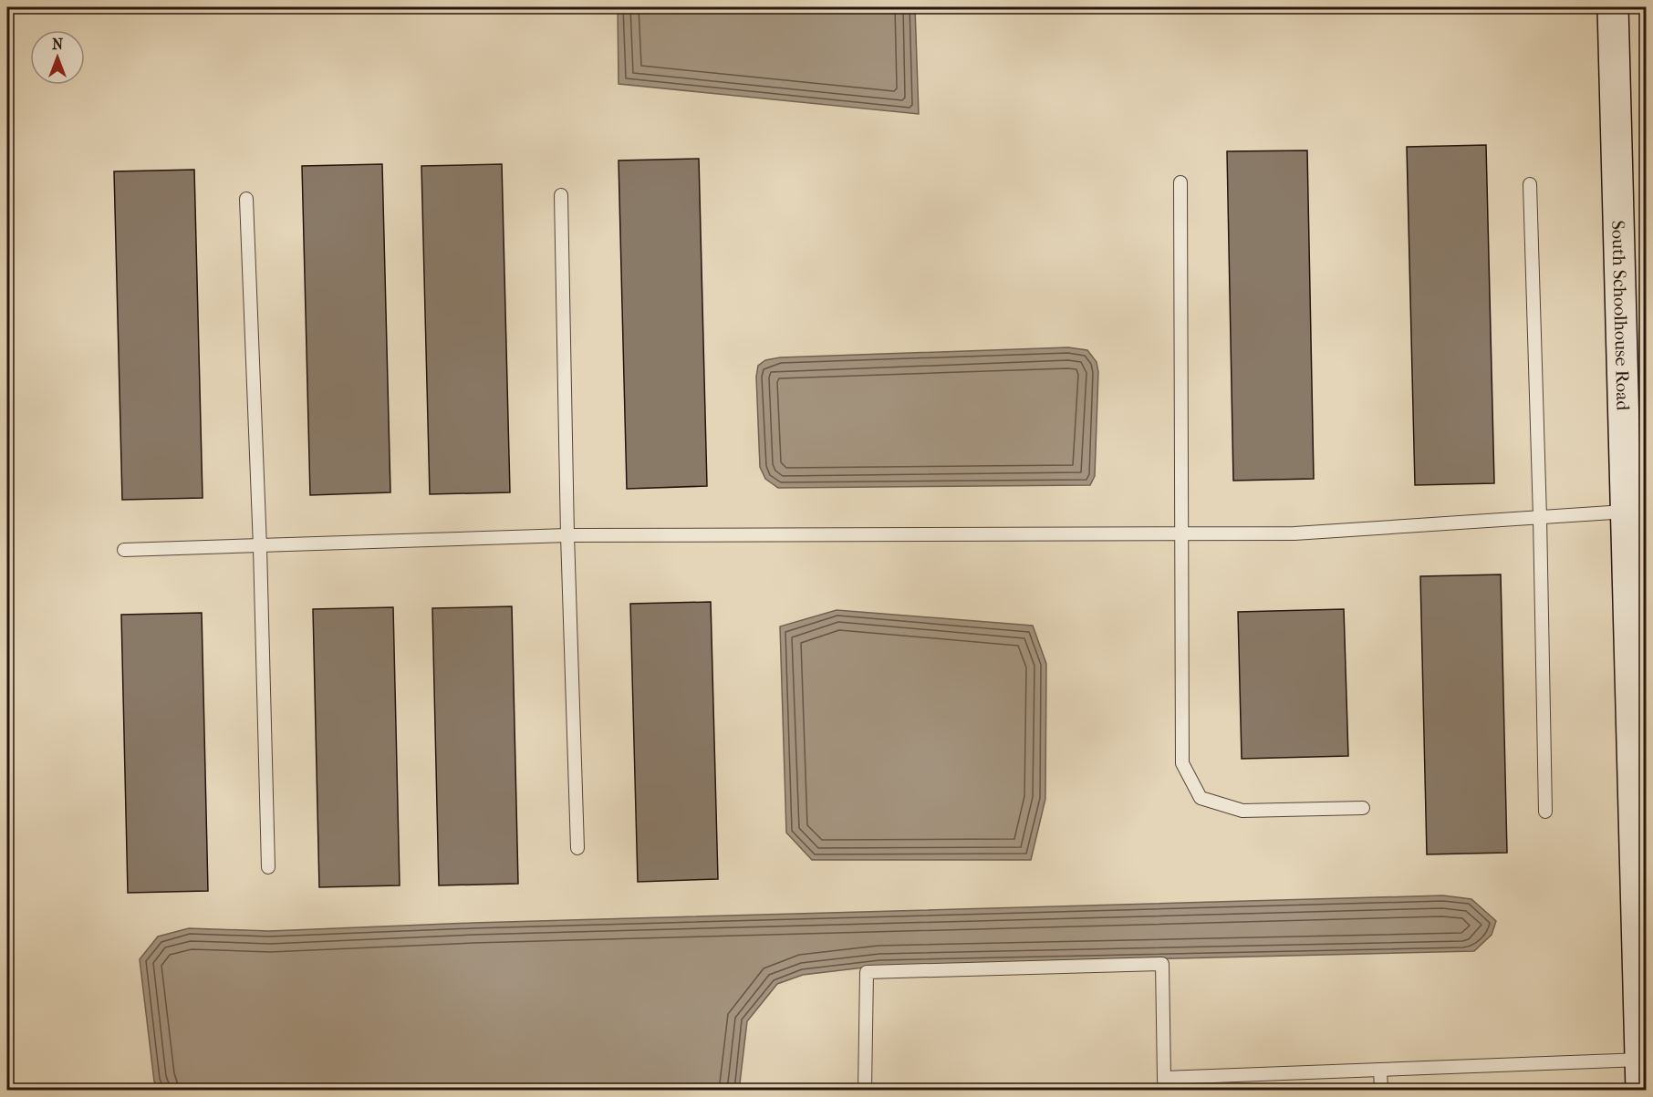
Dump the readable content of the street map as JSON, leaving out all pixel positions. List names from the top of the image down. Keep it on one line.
{"streets":{"street":["South Schoolhouse Road"]},"north":"top"}
